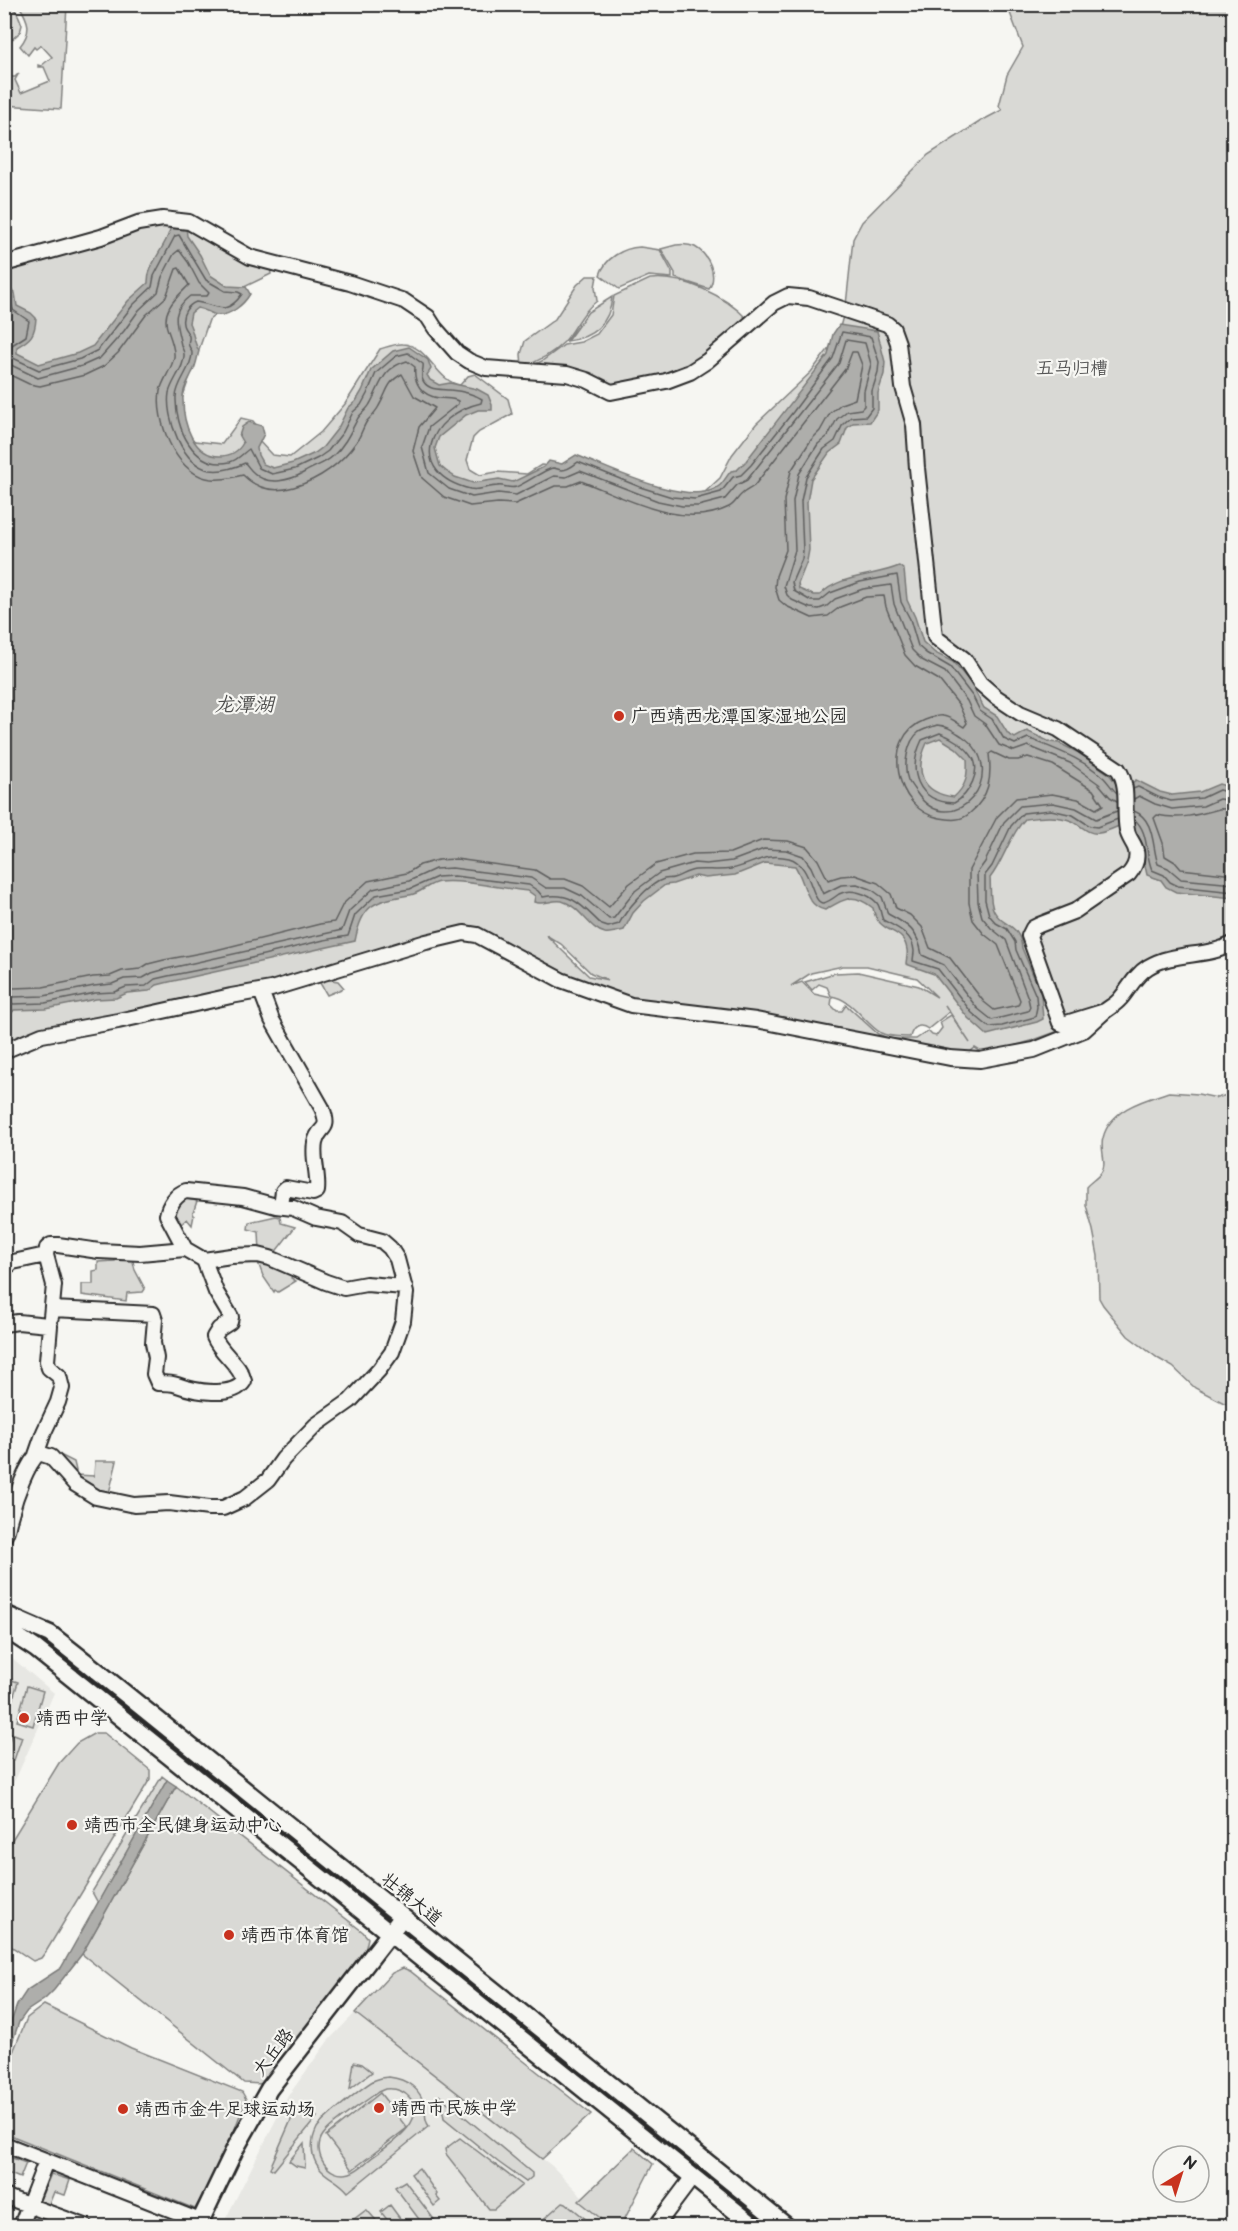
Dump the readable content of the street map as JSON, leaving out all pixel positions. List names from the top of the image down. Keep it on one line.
{"streets":{"main road":["壮锦大道","大丘路"]},"crossings":[["壮锦大道","大丘路"]],"water":["龙潭湖"],"parks":["五马归槽"],"places":["广西靖西龙潭国家湿地公园","靖西中学","靖西市全民健身运动中心","靖西市体育馆","靖西市民族中学","靖西市金牛足球运动场"],"north":"top right"}
